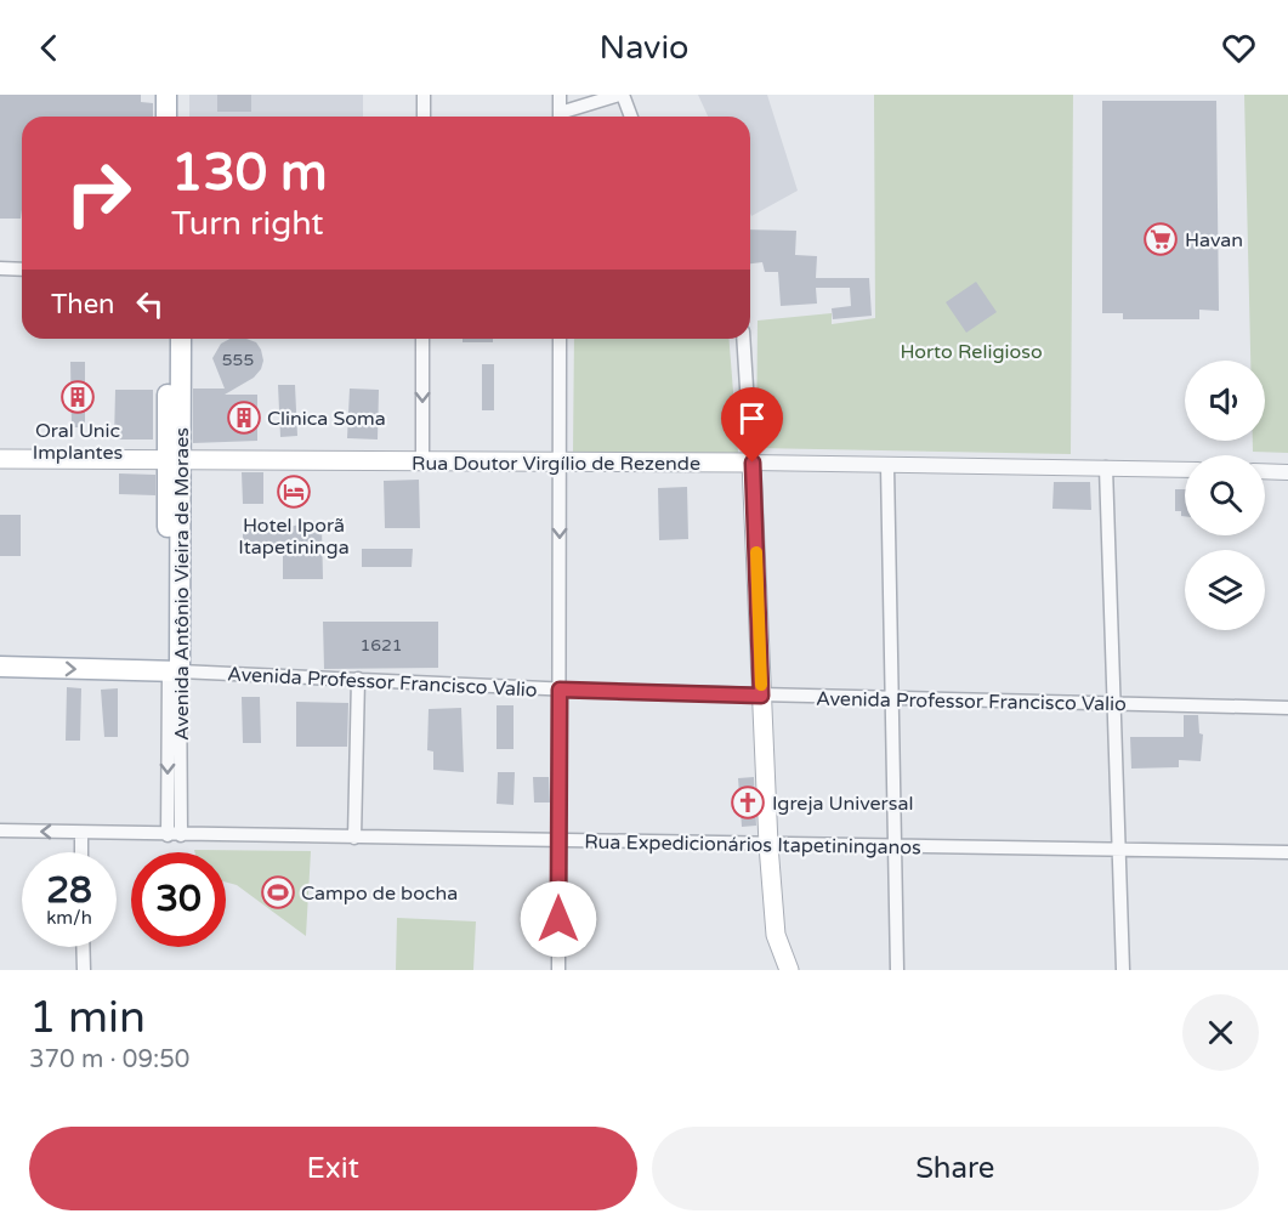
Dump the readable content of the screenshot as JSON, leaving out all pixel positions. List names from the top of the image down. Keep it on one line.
{"streets":{"main road":["Rua Doutor Virgílio de Rezende","Avenida Antônio Vieira de Moraes","Avenida Professor Francisco Valio"],"street":["Rua Expedicionários Itapetininganos"]},"crossings":[["Rua Doutor Virgílio de Rezende","Avenida Antônio Vieira de Moraes"],["Avenida Antônio Vieira de Moraes","Avenida Professor Francisco Valio"],["Avenida Antônio Vieira de Moraes","Rua Expedicionários Itapetininganos"]],"parks":["Horto Religioso"],"places":{"supermarket":["Havan"],"building":["Oral Unic Implantes","Clinica Soma"],"hotel":["Hotel Iporã Itapetininga"],"church":["Igreja Universal"],"sports":["Campo de bocha"]},"house_numbers":["555","1621"],"page":{"header":"Navio","turn":["130 m","Turn right"],"then":"Then","speed":"28 km/h","limit":"30","heading":["1 min","370 m · 09:50"],"buttons":["Exit","Share"]}}
